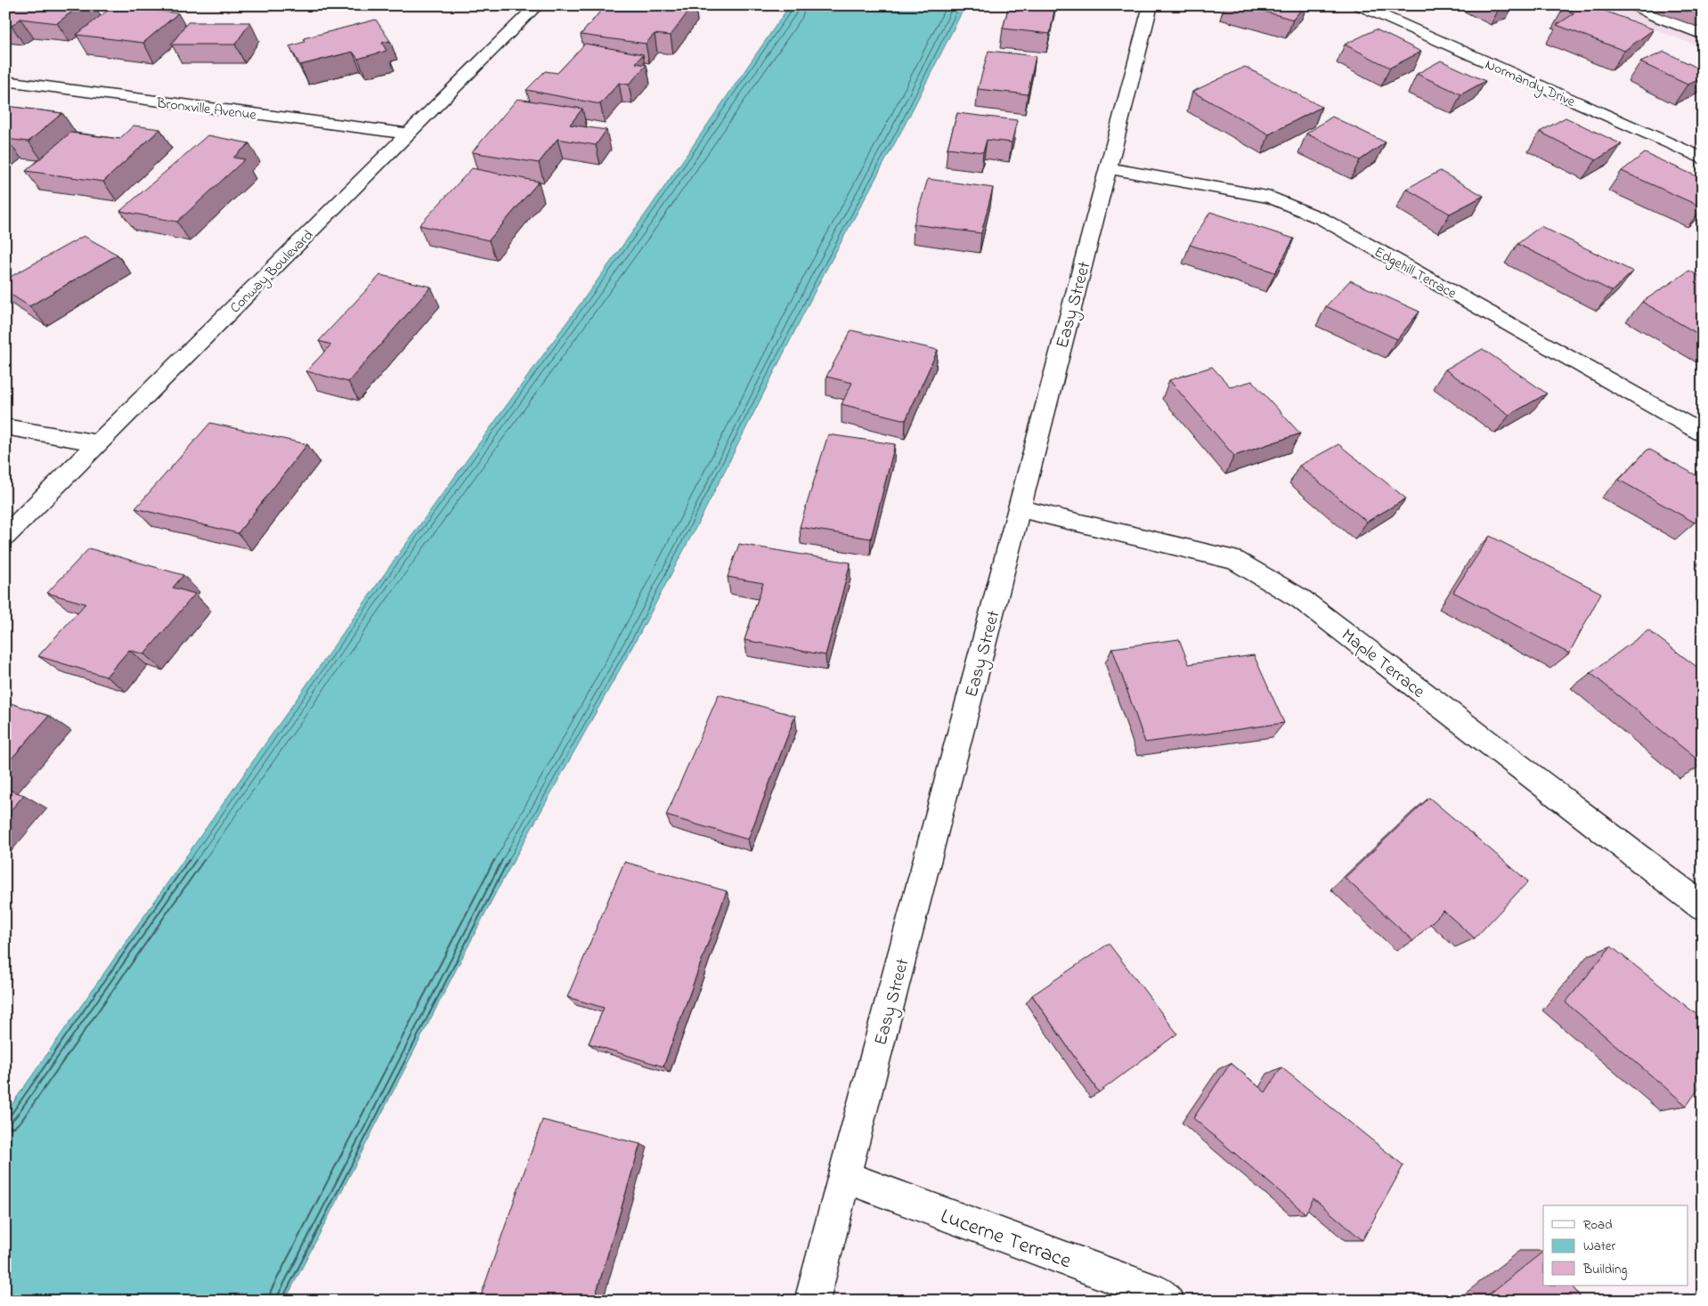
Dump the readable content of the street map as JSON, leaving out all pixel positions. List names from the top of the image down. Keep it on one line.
{"streets":{"street":["Normandy Drive","Bronxville Avenue","Conway Boulevard","Edgehill Terrace","Easy Street","Maple Terrace","Lucerne Terrace"]},"crossings":[["Bronxville Avenue","Conway Boulevard"],["Edgehill Terrace","Easy Street"],["Easy Street","Maple Terrace"],["Easy Street","Lucerne Terrace"]],"legend":["Road","Water","Building"]}
